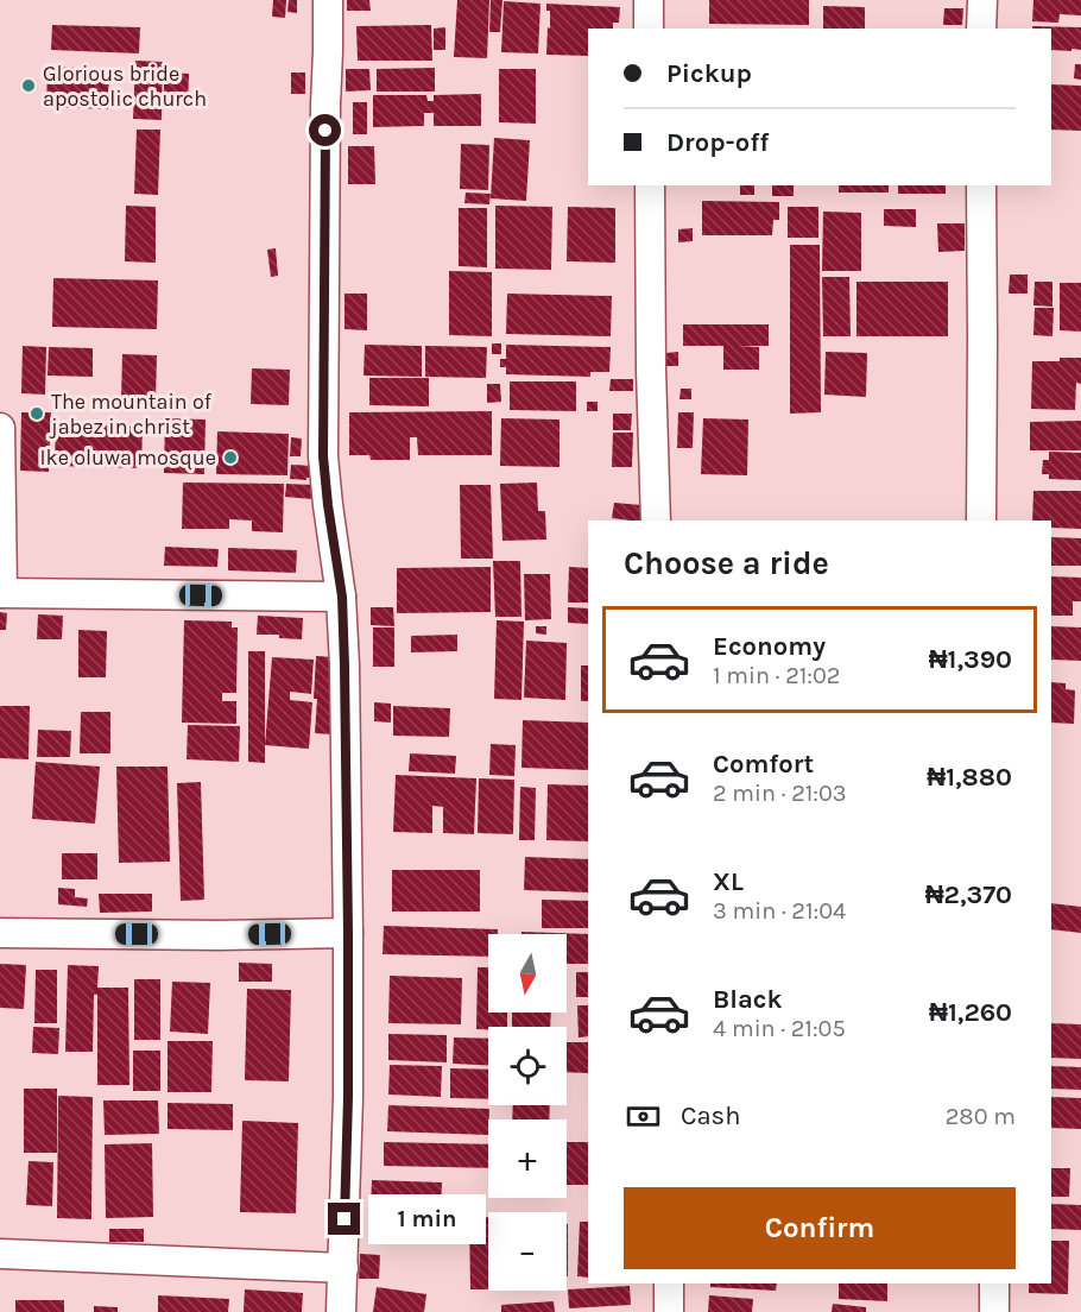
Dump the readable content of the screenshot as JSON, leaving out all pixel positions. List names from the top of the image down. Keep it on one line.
{"places":["Glorious bride apostolic church","The mountain of jabez in christ","Ike oluwa mosque"],"north":"bottom","page":{"banner":["Pickup","Drop-off"],"heading":"Choose a ride","list":[{"name":"Economy","note":"1 min · 21:02","value":"₦1,390"},{"name":"Comfort","note":"2 min · 21:03","value":"₦1,880"},{"name":"XL","note":"3 min · 21:04","value":"₦2,370"},{"name":"Black","note":"4 min · 21:05","value":"₦1,260"}],"map_buttons":["+","−"],"pay":["Cash","280 m"],"buttons":"Confirm","bubble":"1 min"}}
